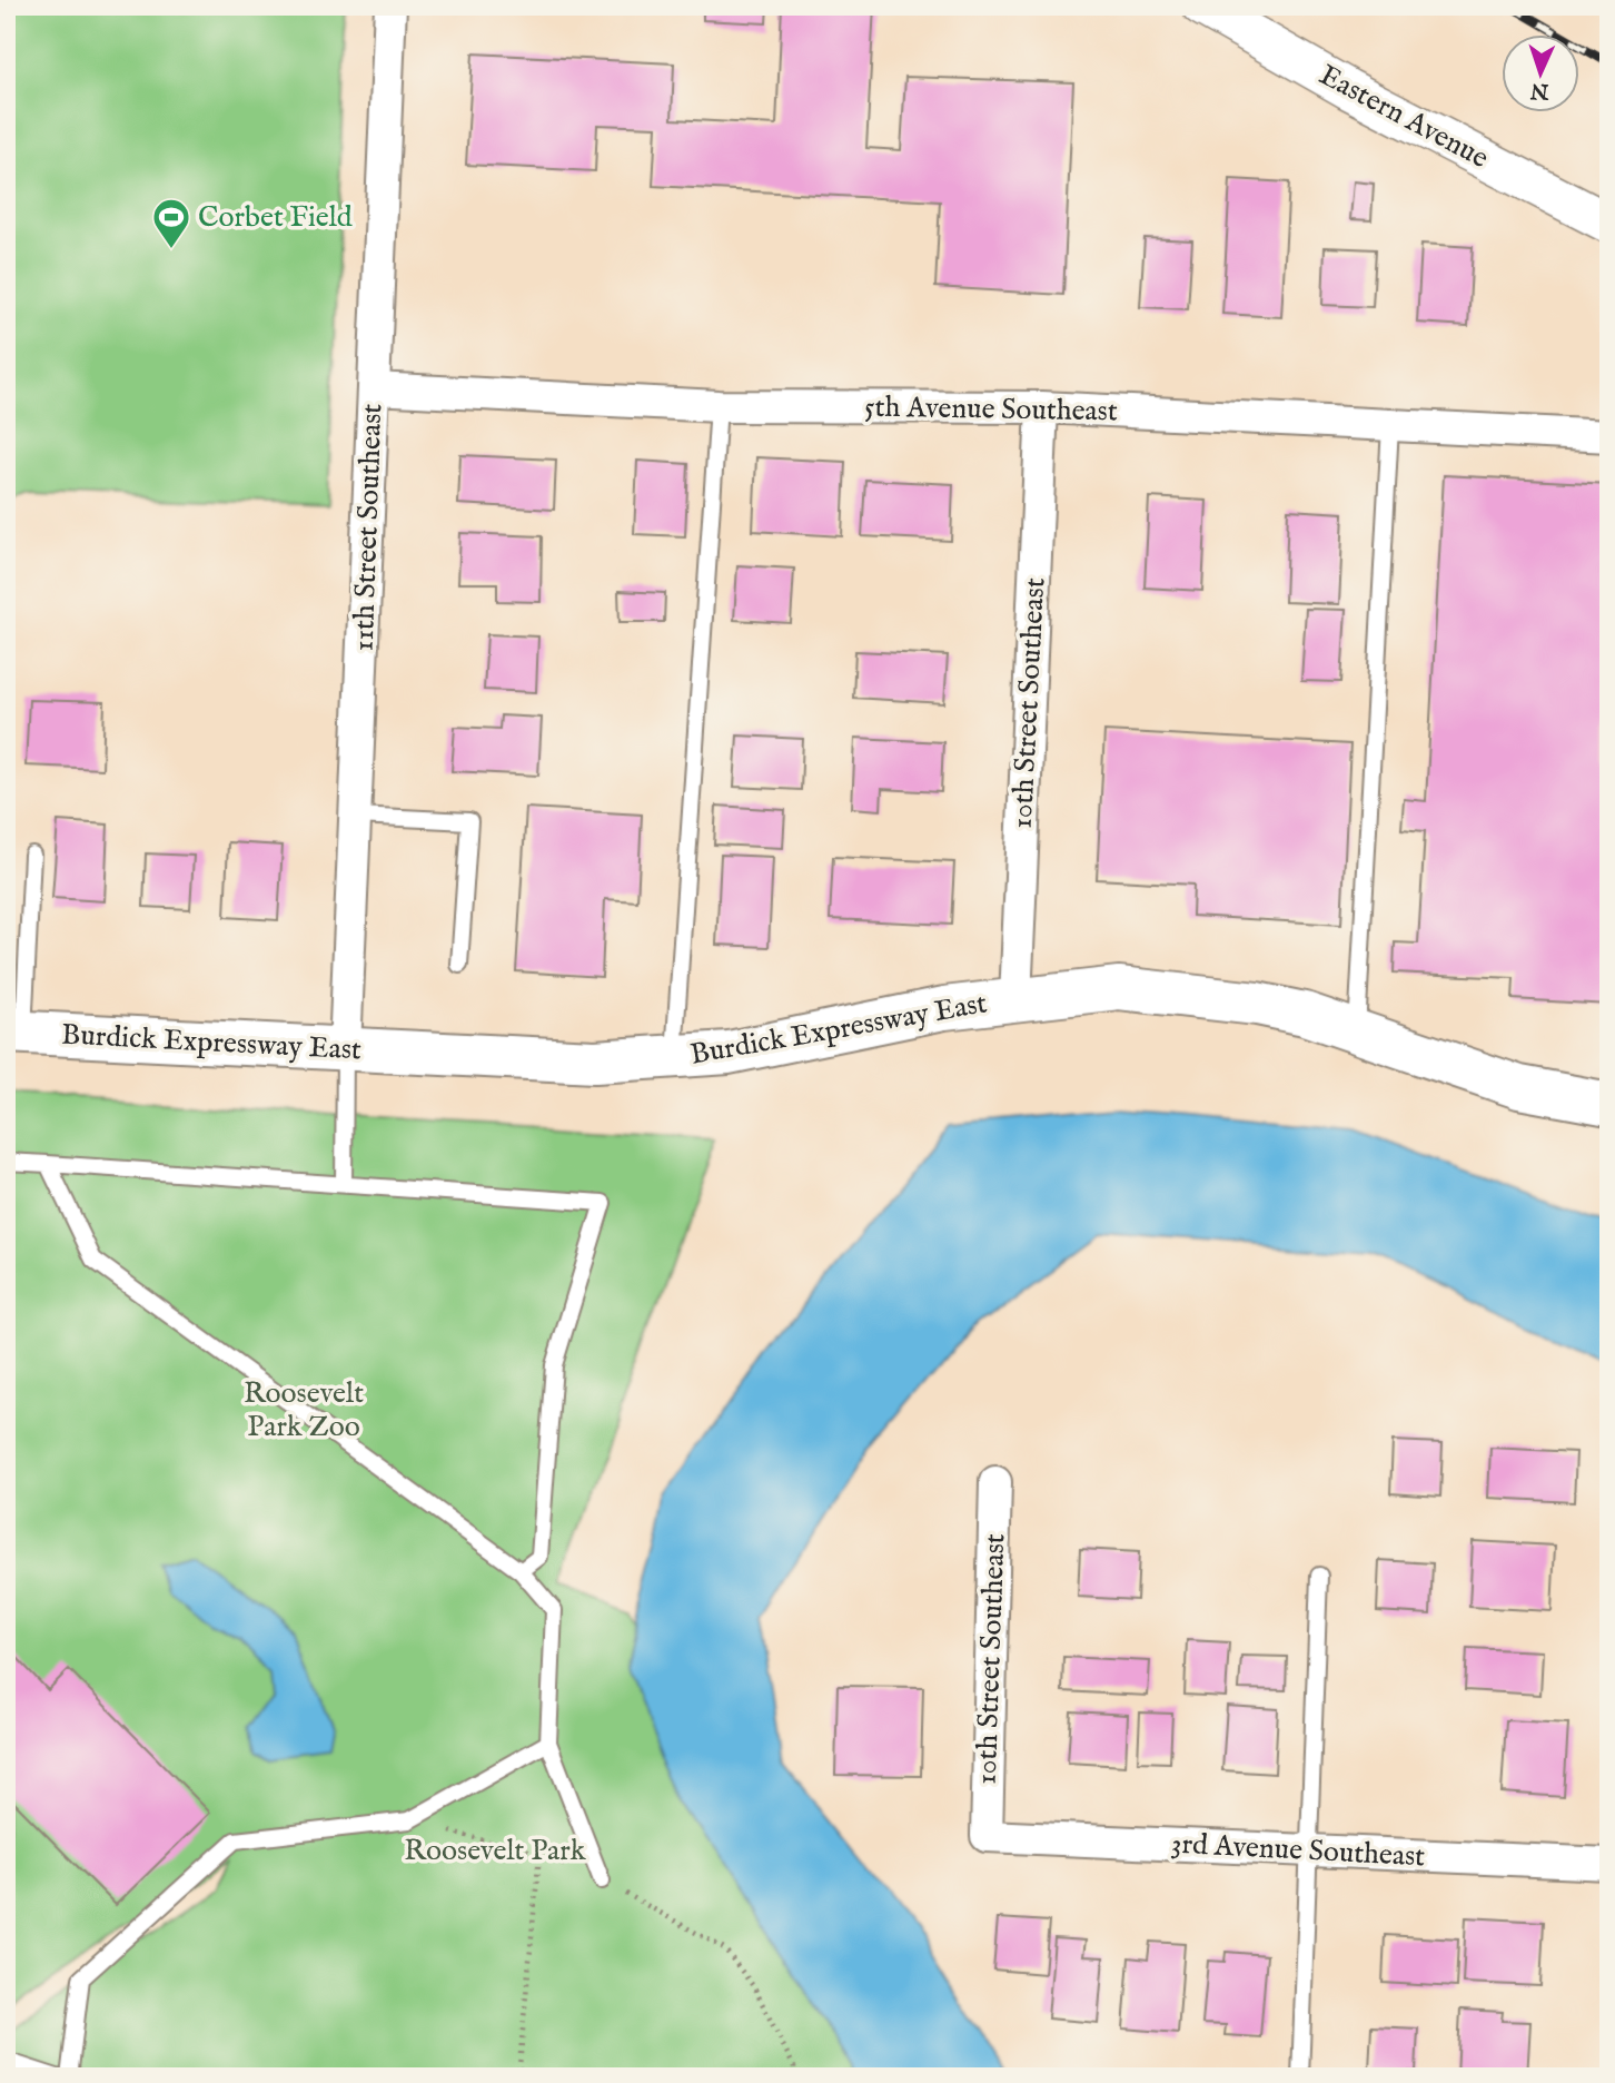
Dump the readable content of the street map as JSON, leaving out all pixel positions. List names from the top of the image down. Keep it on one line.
{"streets":{"main road":["Burdick Expressway East"],"street":["Eastern Avenue","5th Avenue Southeast","11th Street Southeast","10th Street Southeast","3rd Avenue Southeast"]},"crossings":[["5th Avenue Southeast","11th Street Southeast"],["5th Avenue Southeast","10th Street Southeast"],["11th Street Southeast","Burdick Expressway East"],["10th Street Southeast","Burdick Expressway East"],["10th Street Southeast","3rd Avenue Southeast"]],"parks":["Roosevelt Park Zoo","Roosevelt Park"],"places":{"sports":["Corbet Field"]},"north":"bottom"}
